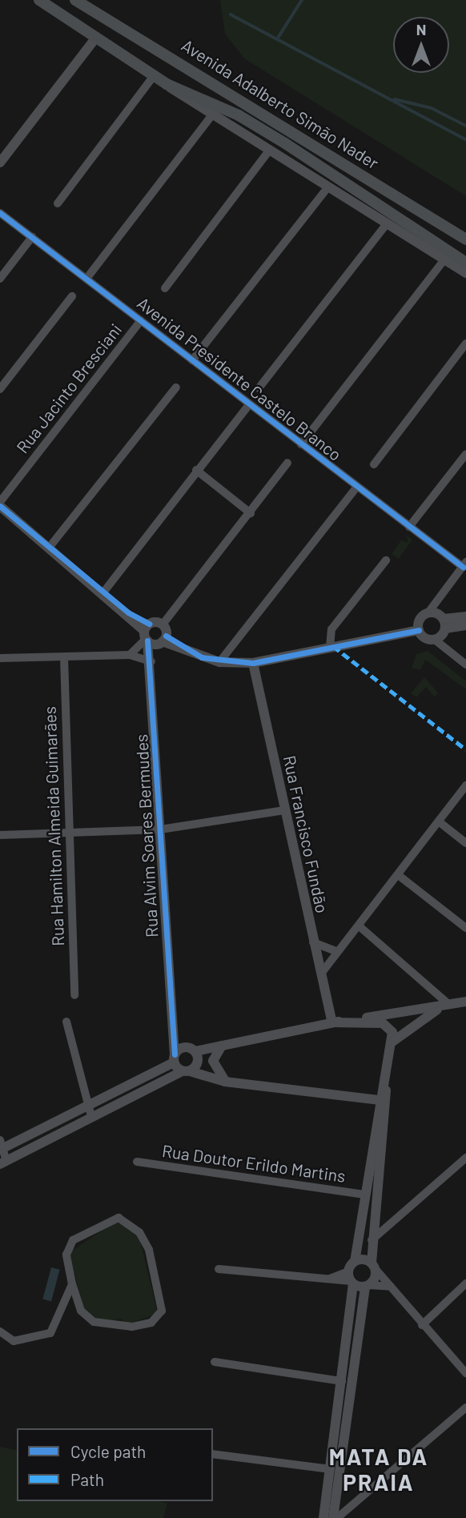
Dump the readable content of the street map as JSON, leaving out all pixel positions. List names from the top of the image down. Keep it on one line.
{"streets":{"main road":["Avenida Adalberto Simão Nader"],"street":["Avenida Presidente Castelo Branco","Rua Jacinto Bresciani","Rua Hamilton Almeida Guimarães","Rua Francisco Fundão","Rua Alvim Soares Bermudes","Rua Doutor Erildo Martins"]},"crossings":[["Avenida Presidente Castelo Branco","Rua Jacinto Bresciani"]],"districts":["MATA DA PRAIA"],"legend":["Cycle path","Path"],"north":"top"}
